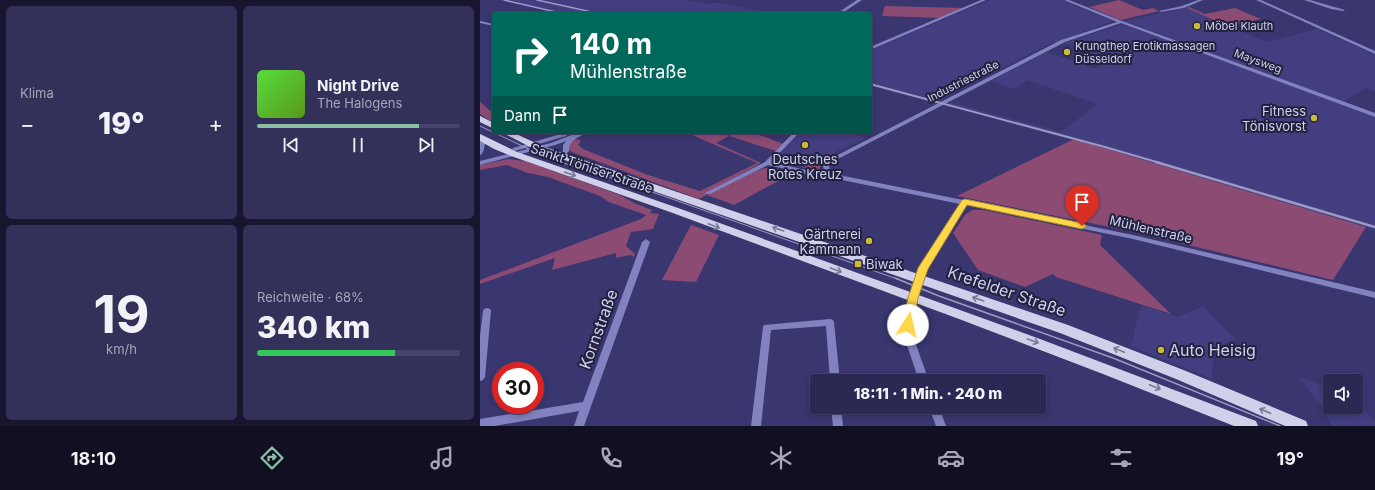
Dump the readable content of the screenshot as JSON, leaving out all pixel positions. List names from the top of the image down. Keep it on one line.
{"streets":{"main road":["Sankt Töniser Straße","Krefelder Straße"],"street":["Maysweg","Industriestraße","Mühlenstraße","Kornstraße"]},"crossings":[["Maysweg","Industriestraße"],["Industriestraße","Mühlenstraße"],["Sankt Töniser Straße","Krefelder Straße"]],"places":{"other":["Möbel Klauth","Krungthep Erotikmassagen Düsseldorf","Fitness Tönisvorst","Deutsches Rotes Kreuz","Gärtnerei Kammann","Auto Heisig"],"transit":["Biwak"]},"page":{"tile":["Klima",["19","km/h"],["Reichweite · 68%","340 km"]],"turn":["140 m","Mühlenstraße"],"song":["Night Drive","The Halogens"],"then":"Dann","heat":["−","19°","+"],"limit":"30","trip":"18:11 · 1 Min. · 240 m","tabs":["18:10","19°"]}}
